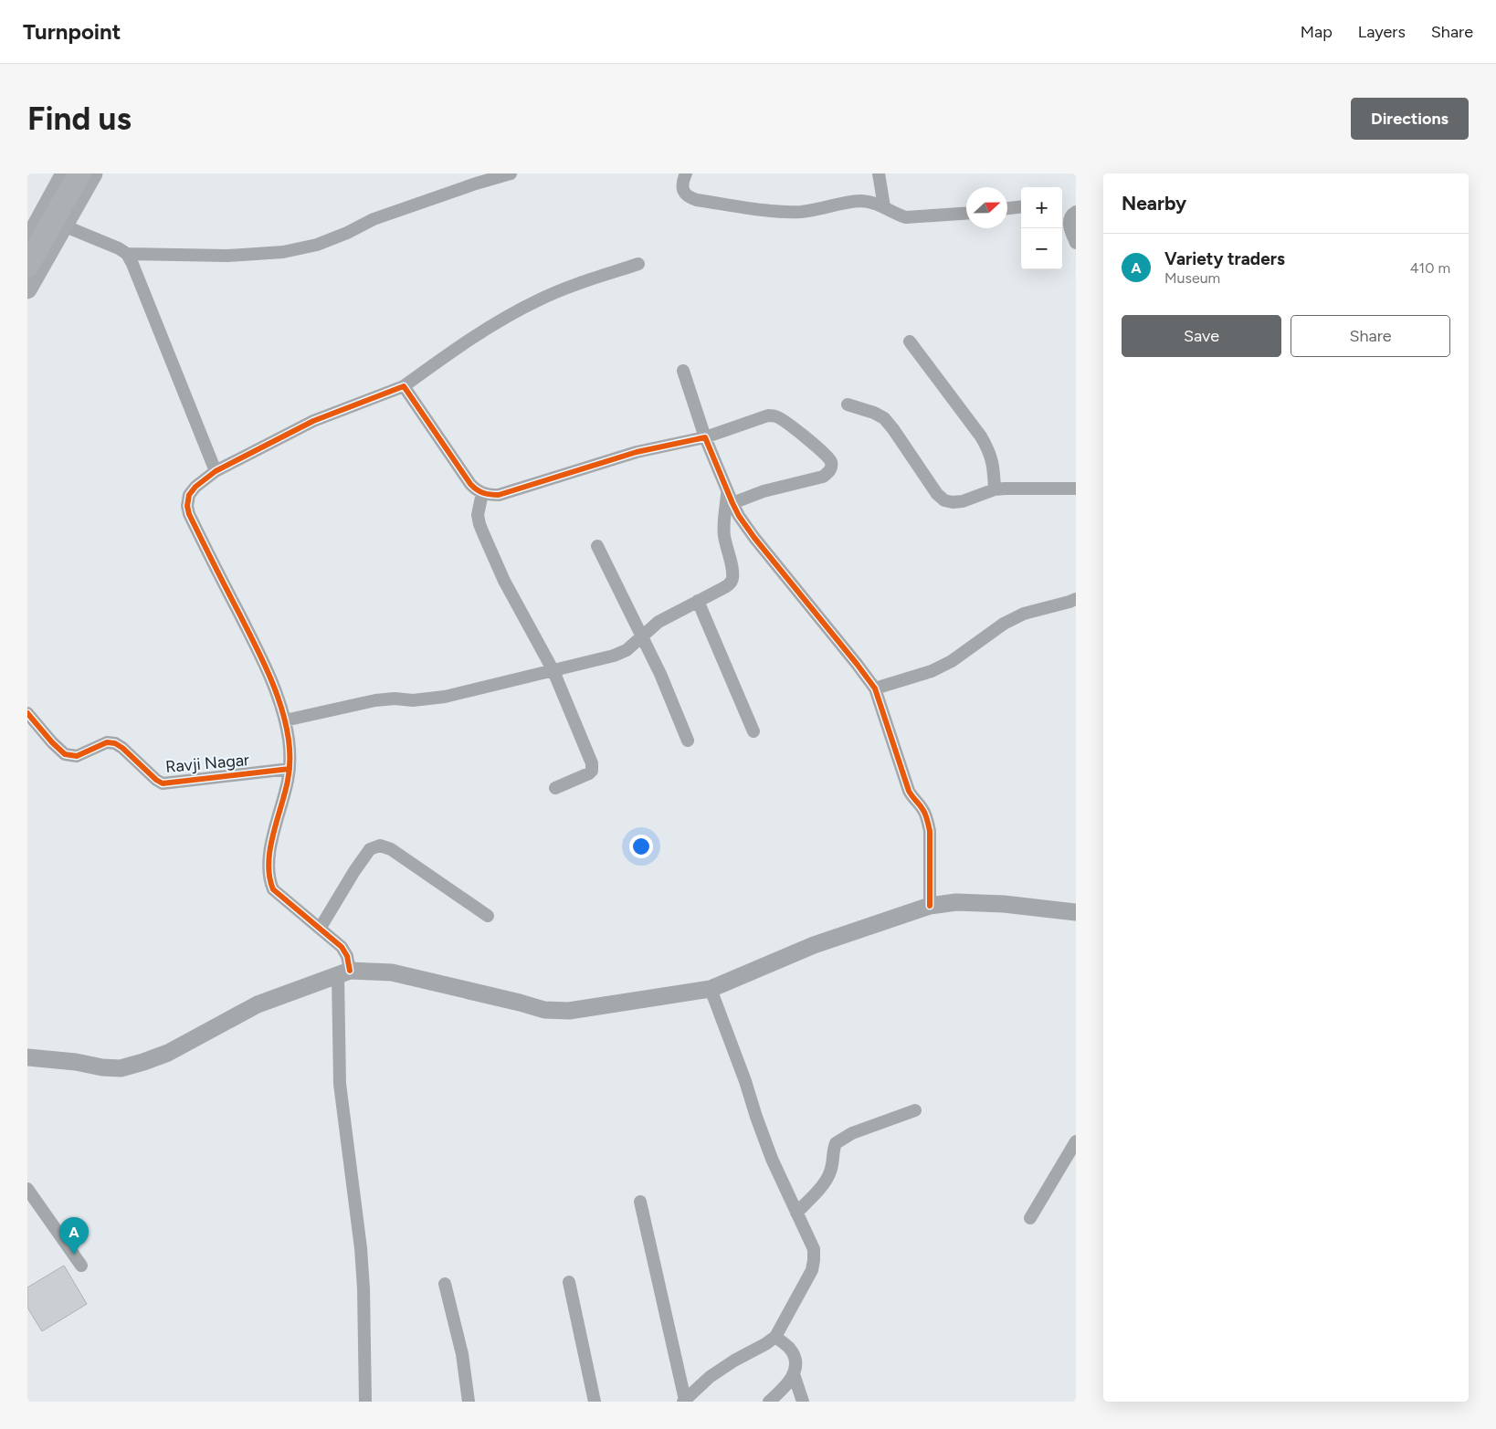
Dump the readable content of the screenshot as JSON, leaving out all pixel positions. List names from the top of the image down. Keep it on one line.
{"streets":{"street":["Ravji Nagar"]},"north":"right","page":{"header":"Turnpoint","nav":["Map","Layers","Share"],"buttons":["Directions",["Save","Share"]],"title":"Find us","heading":"Nearby","map_buttons":["+","−"],"list":[{"mark":"A","name":"Variety traders","note":"Museum","value":"410 m"}],"pins":"A"}}
